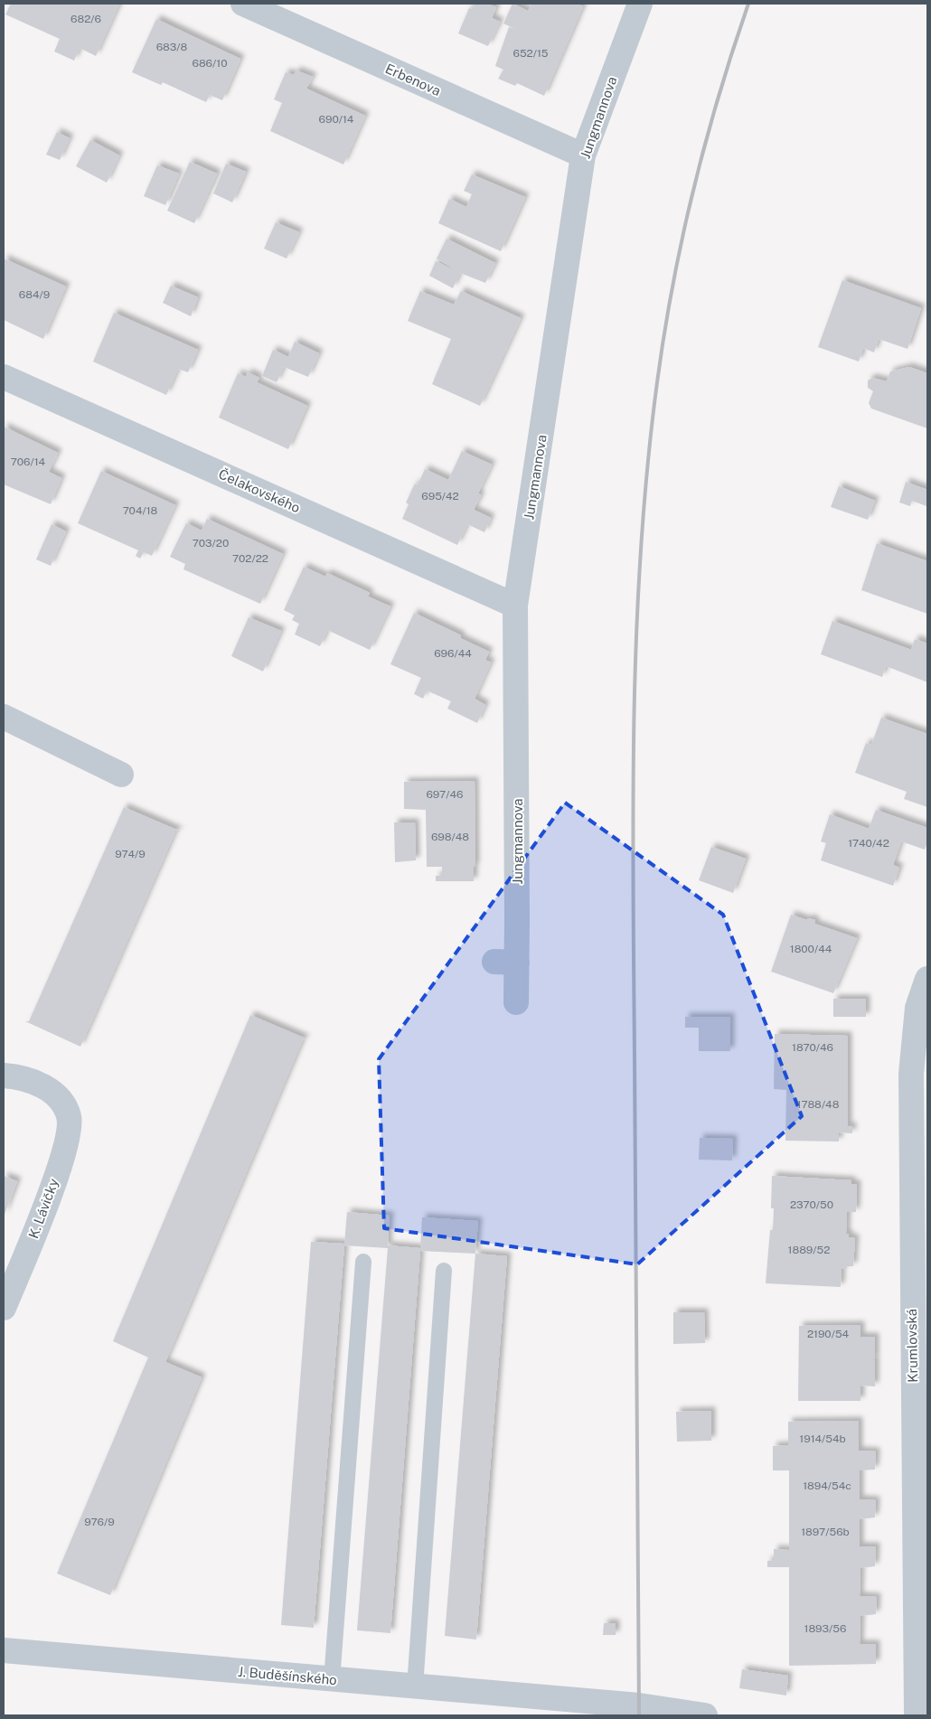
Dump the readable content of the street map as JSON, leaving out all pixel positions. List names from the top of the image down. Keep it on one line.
{"streets":{"street":["Erbenova","Jungmannova","Čelakovského","K. Lávičky","Krumlovská","J. Buděšínského"]},"crossings":[["Erbenova","Jungmannova"],["Jungmannova","Čelakovského"]],"house_numbers":["682/6","683/8","652/15","686/10","690/14","684/9","706/14","695/42","704/18","703/20","702/22","696/44","697/46","698/48","1740/42","974/9","1800/44","1870/46","1788/48","2370/50","1889/52","2190/54","1914/54b","1894/54c","976/9","1897/56b","1893/56"]}
